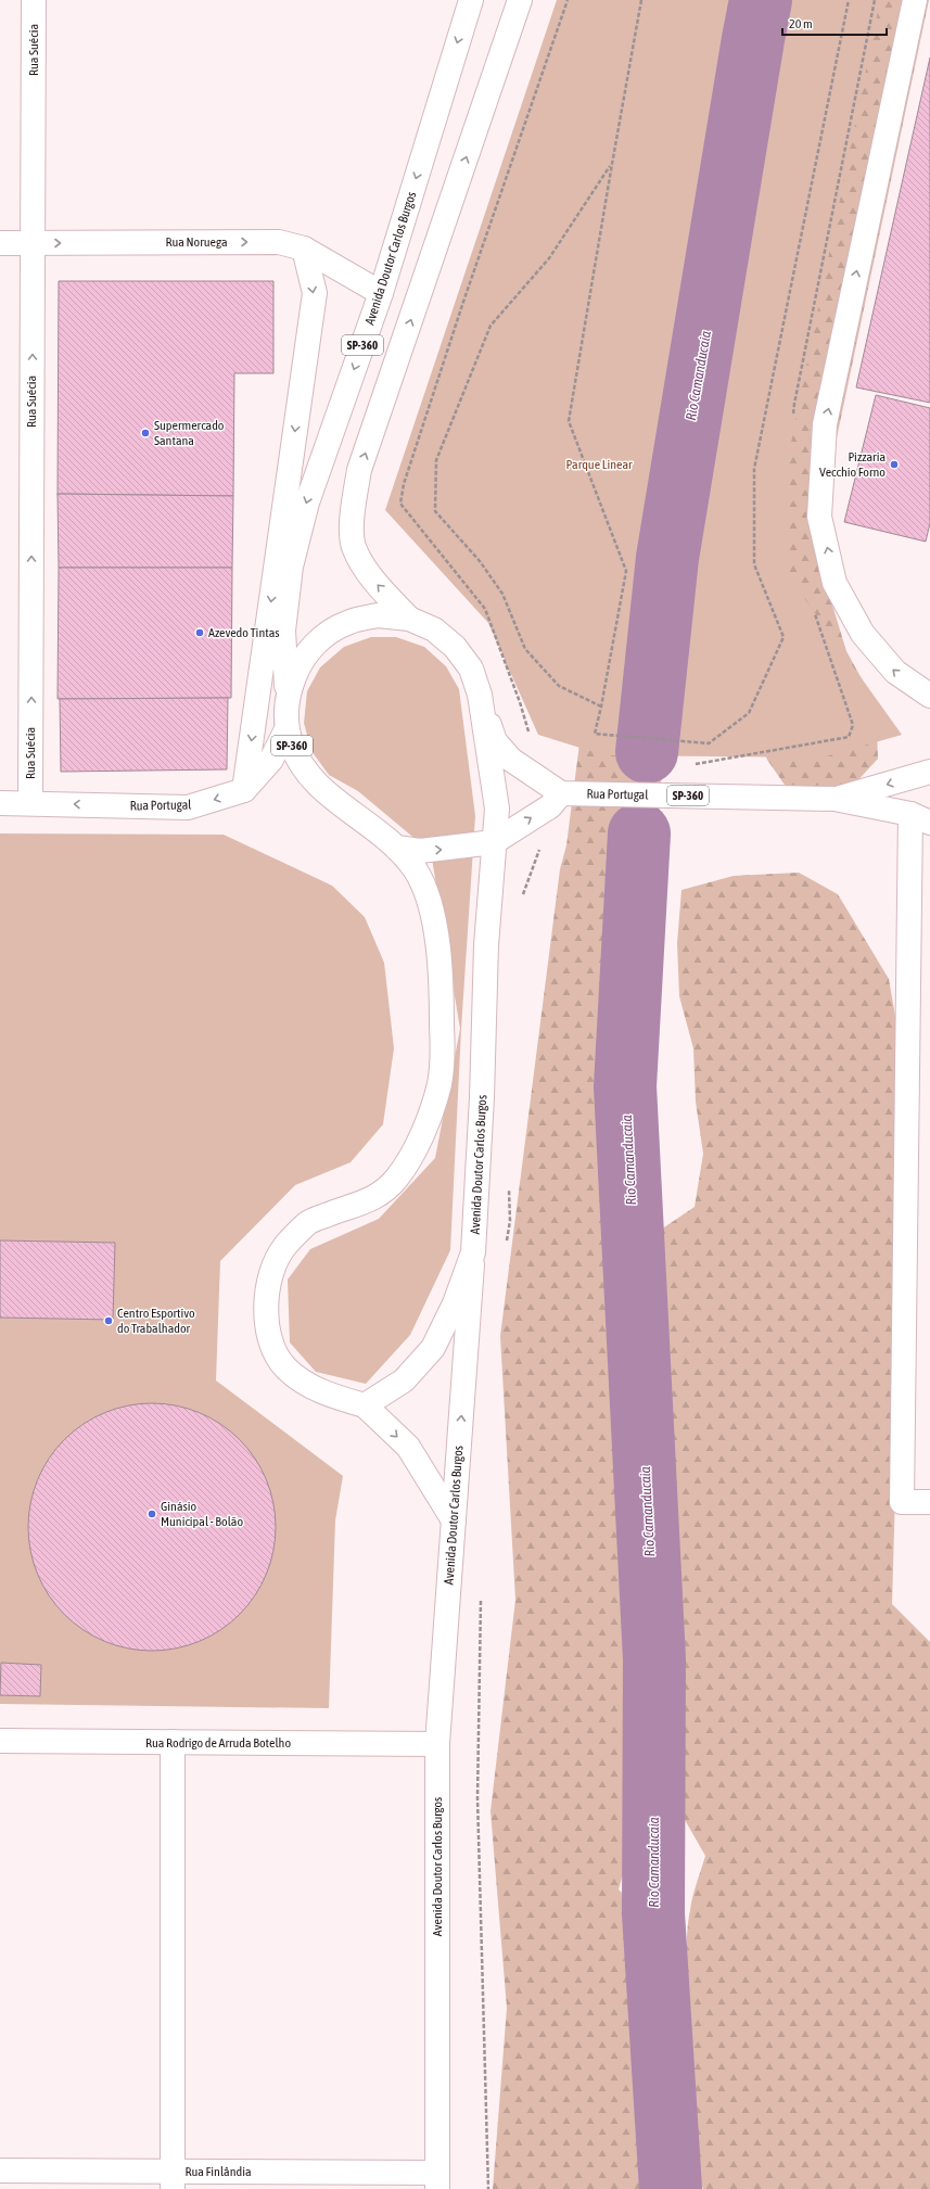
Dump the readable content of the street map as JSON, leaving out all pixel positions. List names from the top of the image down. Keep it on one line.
{"streets":{"street":["Rua Suécia","Rua Noruega","Avenida Doutor Carlos Burgos","SP-360","Rua Portugal","Rua Rodrigo de Arruda Botelho","Rua Finlândia"]},"crossings":[["Rua Suécia","Rua Noruega"],["Rua Suécia","Rua Portugal"],["Rua Noruega","Avenida Doutor Carlos Burgos"],["Avenida Doutor Carlos Burgos","SP-360"],["Avenida Doutor Carlos Burgos","Rua Rodrigo de Arruda Botelho"],["Avenida Doutor Carlos Burgos","Rua Finlândia"],["SP-360","Rua Portugal"]],"one_way":["Rua Suécia","Rua Noruega","Rua Portugal"],"water":["Rio Camanducaia"],"parks":["Parque Linear"],"places":["Supermercado Santana","Pizzaria Vecchio Forno","Azevedo Tintas","Centro Esportivo do Trabalhador","Ginásio Municipal - Bolão"],"scale_bar":"20 m"}
